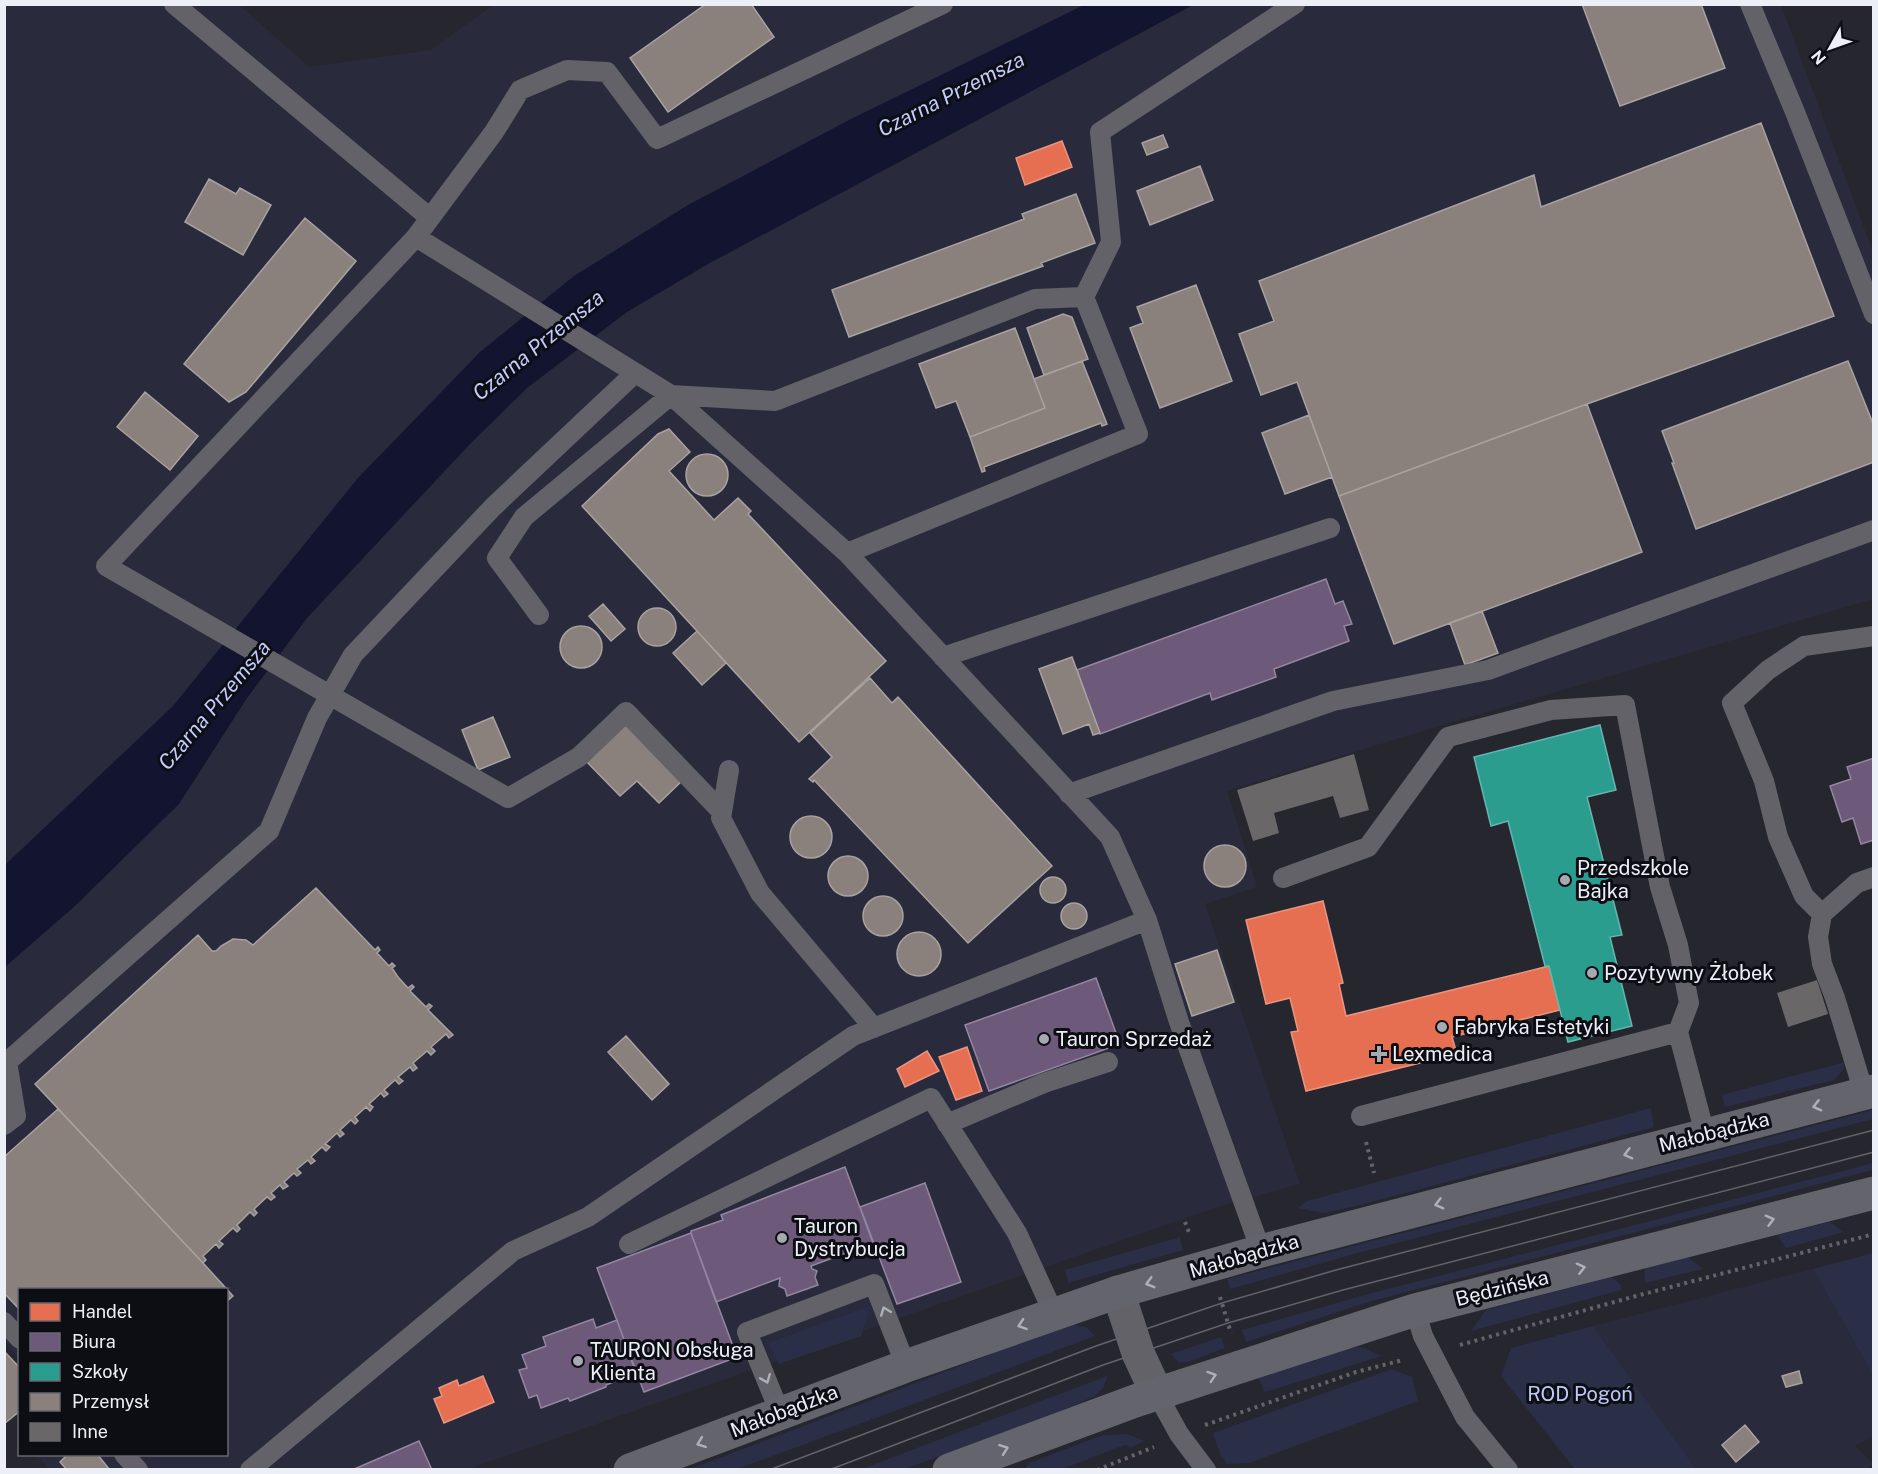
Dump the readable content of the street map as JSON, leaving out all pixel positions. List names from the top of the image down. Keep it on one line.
{"streets":{"street":["Małobądzka","Będzińska"]},"one_way":["Małobądzka","Będzińska"],"water":["Czarna Przemsza"],"parks":["ROD Pogoń"],"places":{"other":["Przedszkole Bajka","Pozytywny Żłobek","Fabryka Estetyki","Tauron Sprzedaż","Tauron Dystrybucja","TAURON Obsługa Klienta"],"health":["Lexmedica"]},"legend":["Handel","Biura","Szkoły","Przemysł","Inne"],"north":"bottom left"}
